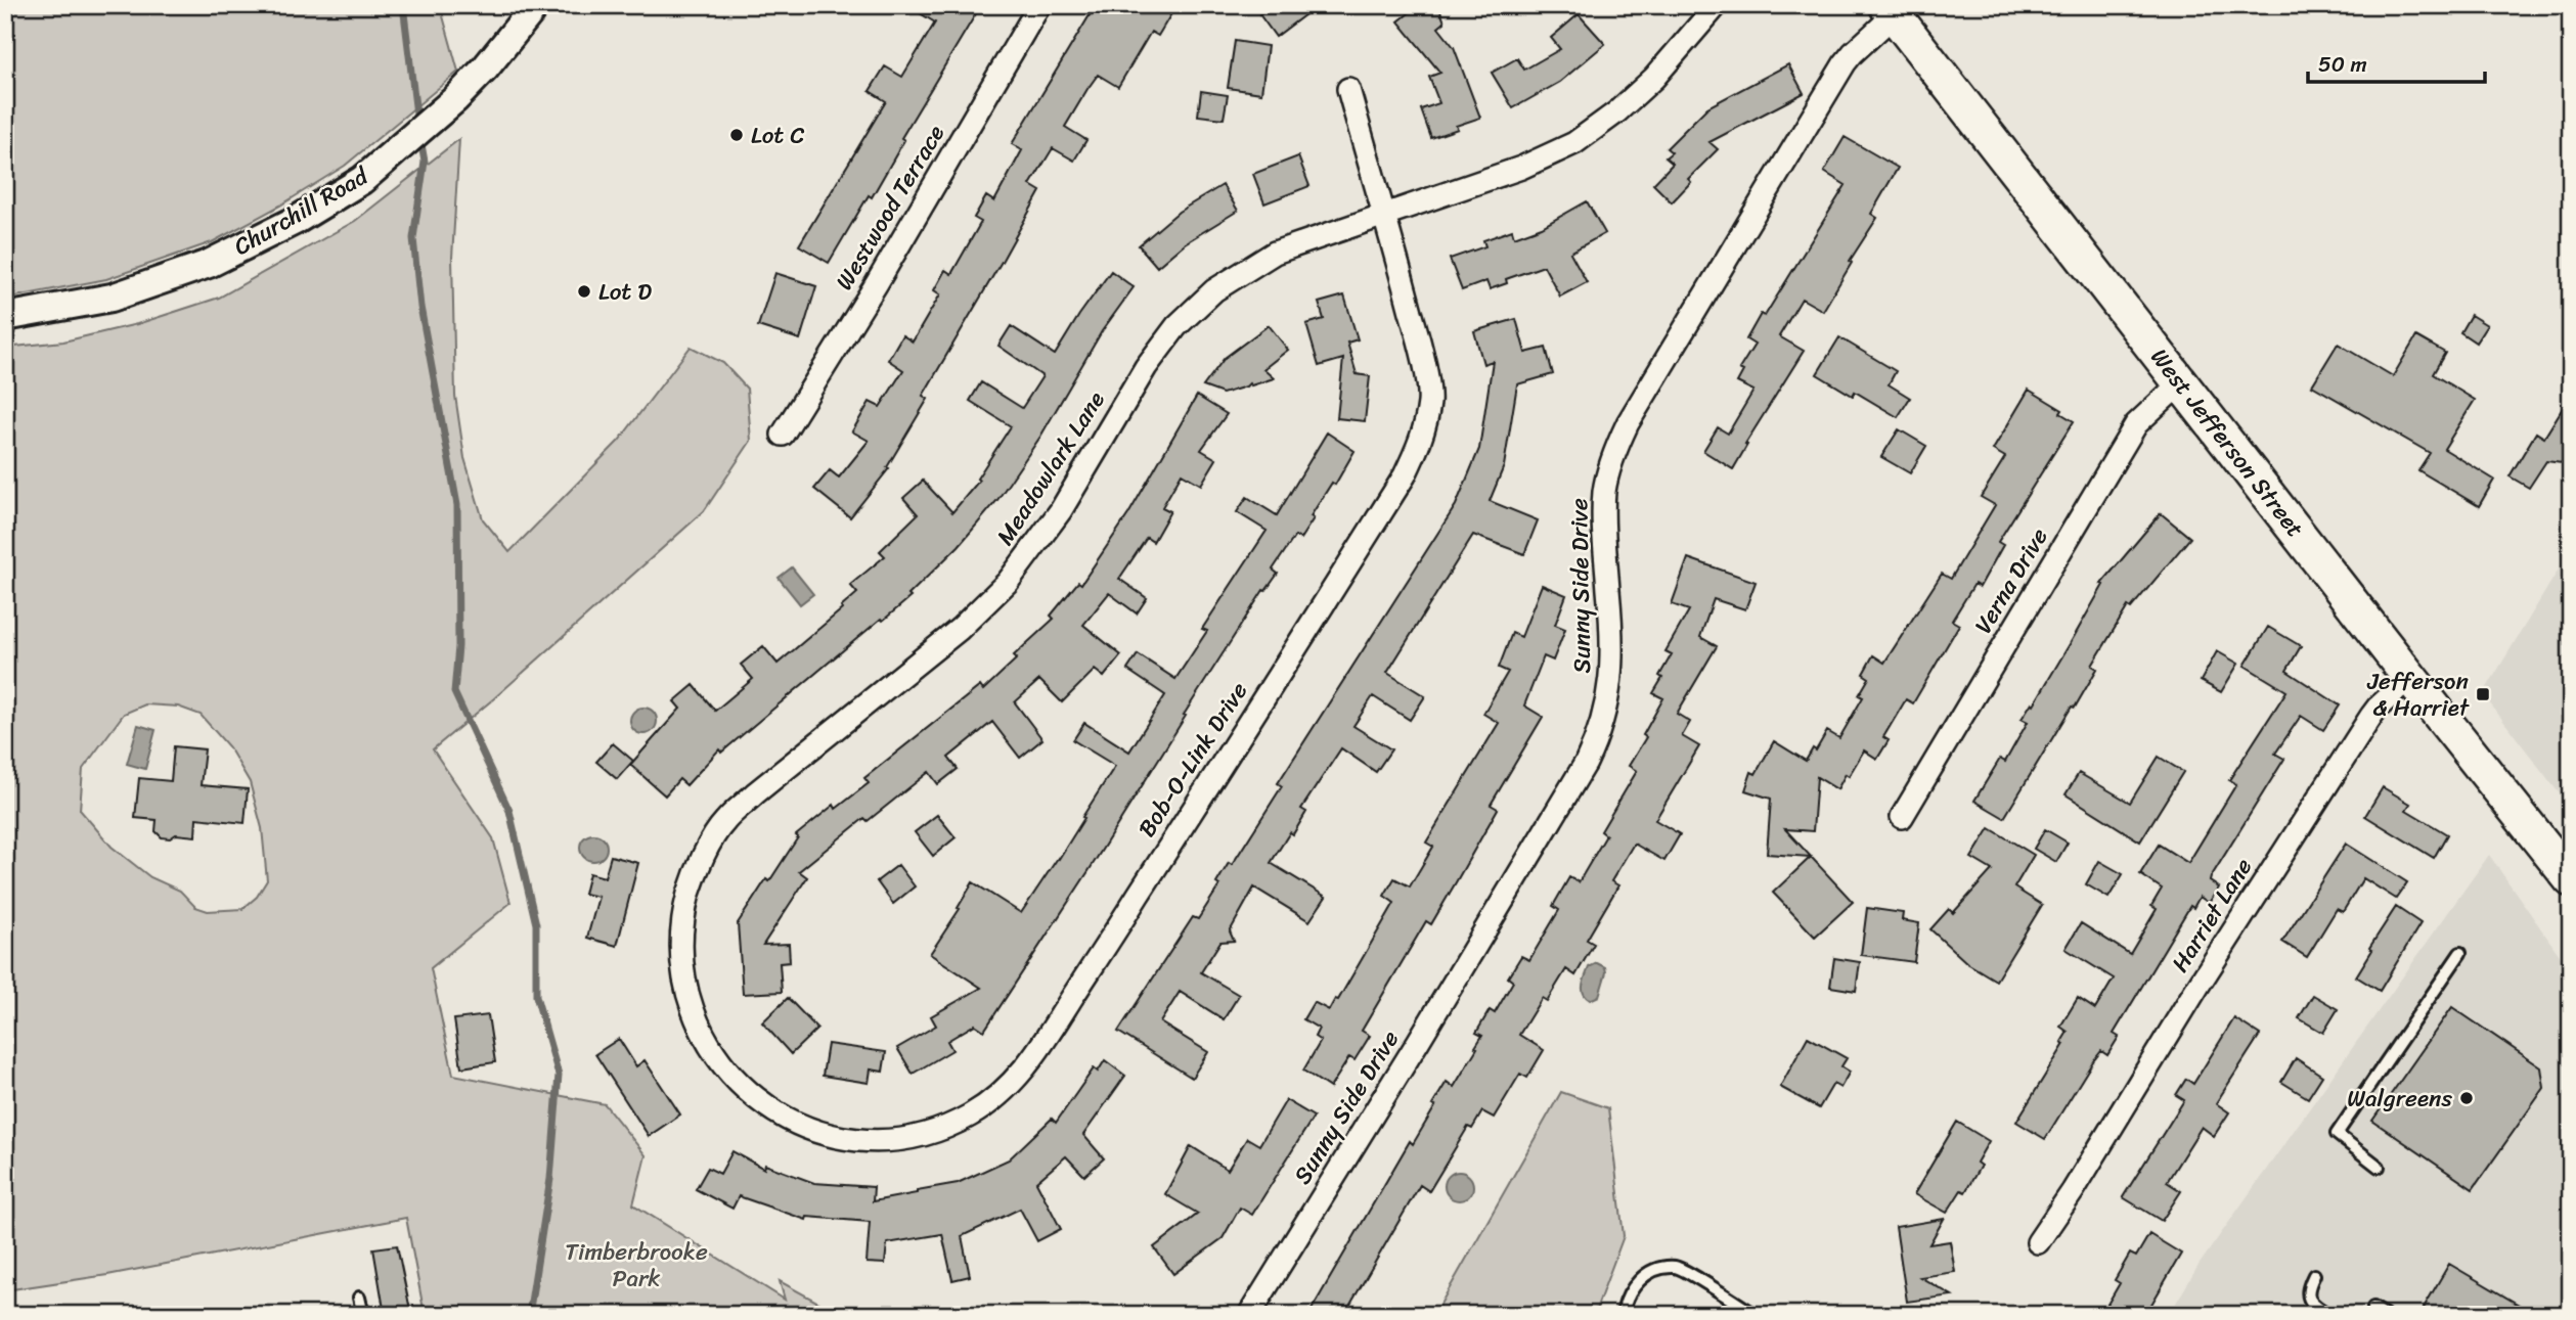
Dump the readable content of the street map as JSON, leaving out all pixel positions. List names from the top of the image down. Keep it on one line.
{"streets":{"main road":["West Jefferson Street"],"street":["Westwood Terrace","Churchill Road","Meadowlark Lane","Verna Drive","Sunny Side Drive","Bob-O-Link Drive","Harriet Lane"]},"crossings":[["West Jefferson Street","Verna Drive"],["West Jefferson Street","Sunny Side Drive"],["West Jefferson Street","Harriet Lane"],["Meadowlark Lane","Bob-O-Link Drive"]],"parks":["Timberbrooke Park"],"places":{"other":["Lot C","Lot D","Walgreens"],"transit":["Jefferson & Harriet"]},"scale_bar":"50 m"}
